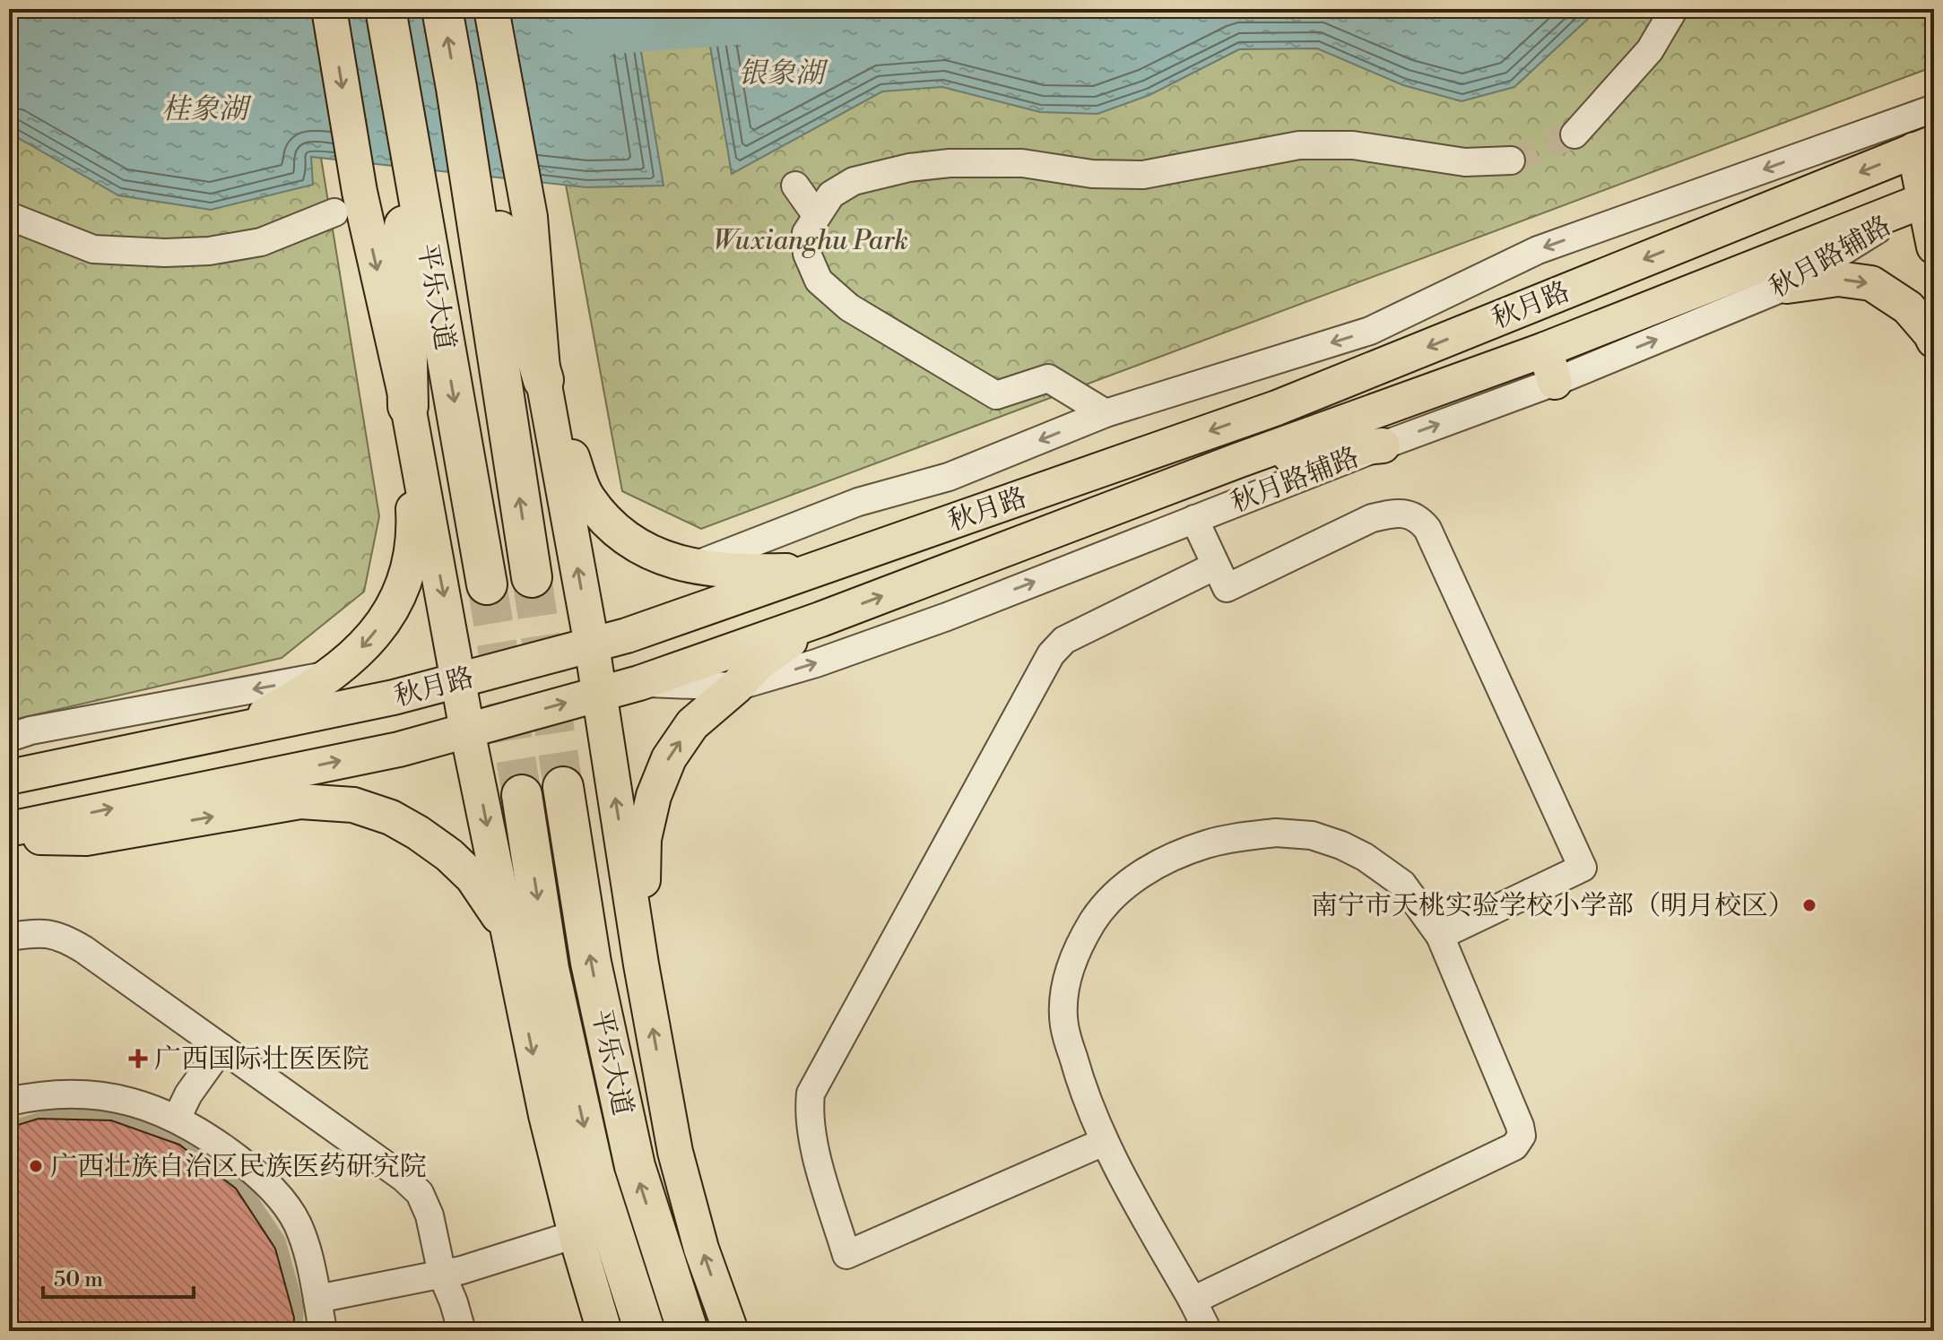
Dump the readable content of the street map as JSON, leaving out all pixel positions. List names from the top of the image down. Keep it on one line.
{"streets":{"highway":["平乐大道"],"main road":["秋月路"],"street":["秋月路辅路"]},"crossings":[["秋月路辅路","秋月路"]],"water":["银象湖","桂象湖"],"parks":["Wuxianghu Park"],"places":{"other":["南宁市天桃实验学校小学部（明月校区）","广西壮族自治区民族医药研究院"],"health":["广西国际壮医医院"]},"scale_bar":"50 m"}
